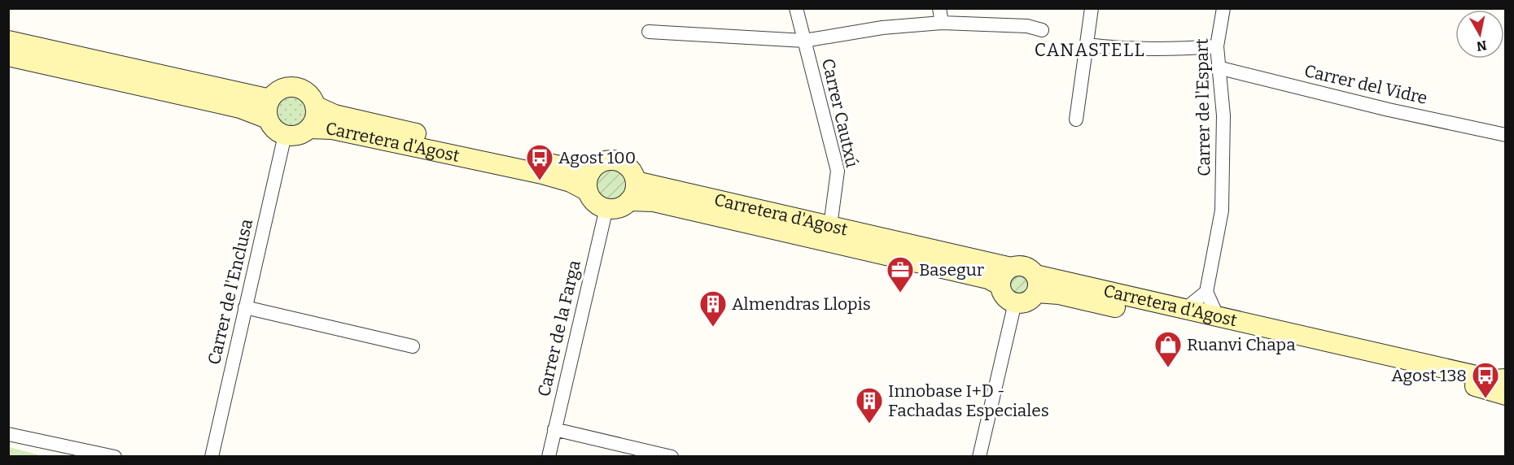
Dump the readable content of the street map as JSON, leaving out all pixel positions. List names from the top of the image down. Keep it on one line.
{"streets":{"main road":["Carretera d'Agost"],"street":["Carrer del Vidre","Carrer de l'Espart","Carrer Cautxú","Carrer de l'Enclusa","Carrer de la Farga"]},"crossings":[["Carrer del Vidre","Carrer de l'Espart"],["Carrer Cautxú","Carretera d'Agost"],["Carretera d'Agost","Carrer de l'Enclusa"],["Carretera d'Agost","Carrer de la Farga"]],"districts":["CANASTELL"],"places":{"bus stop":["Agost 100","Agost 138"],"office":["Basegur"],"building":["Almendras Llopis","Innobase I+D - Fachadas Especiales"],"shop":["Ruanvi Chapa"]},"north":"bottom"}
